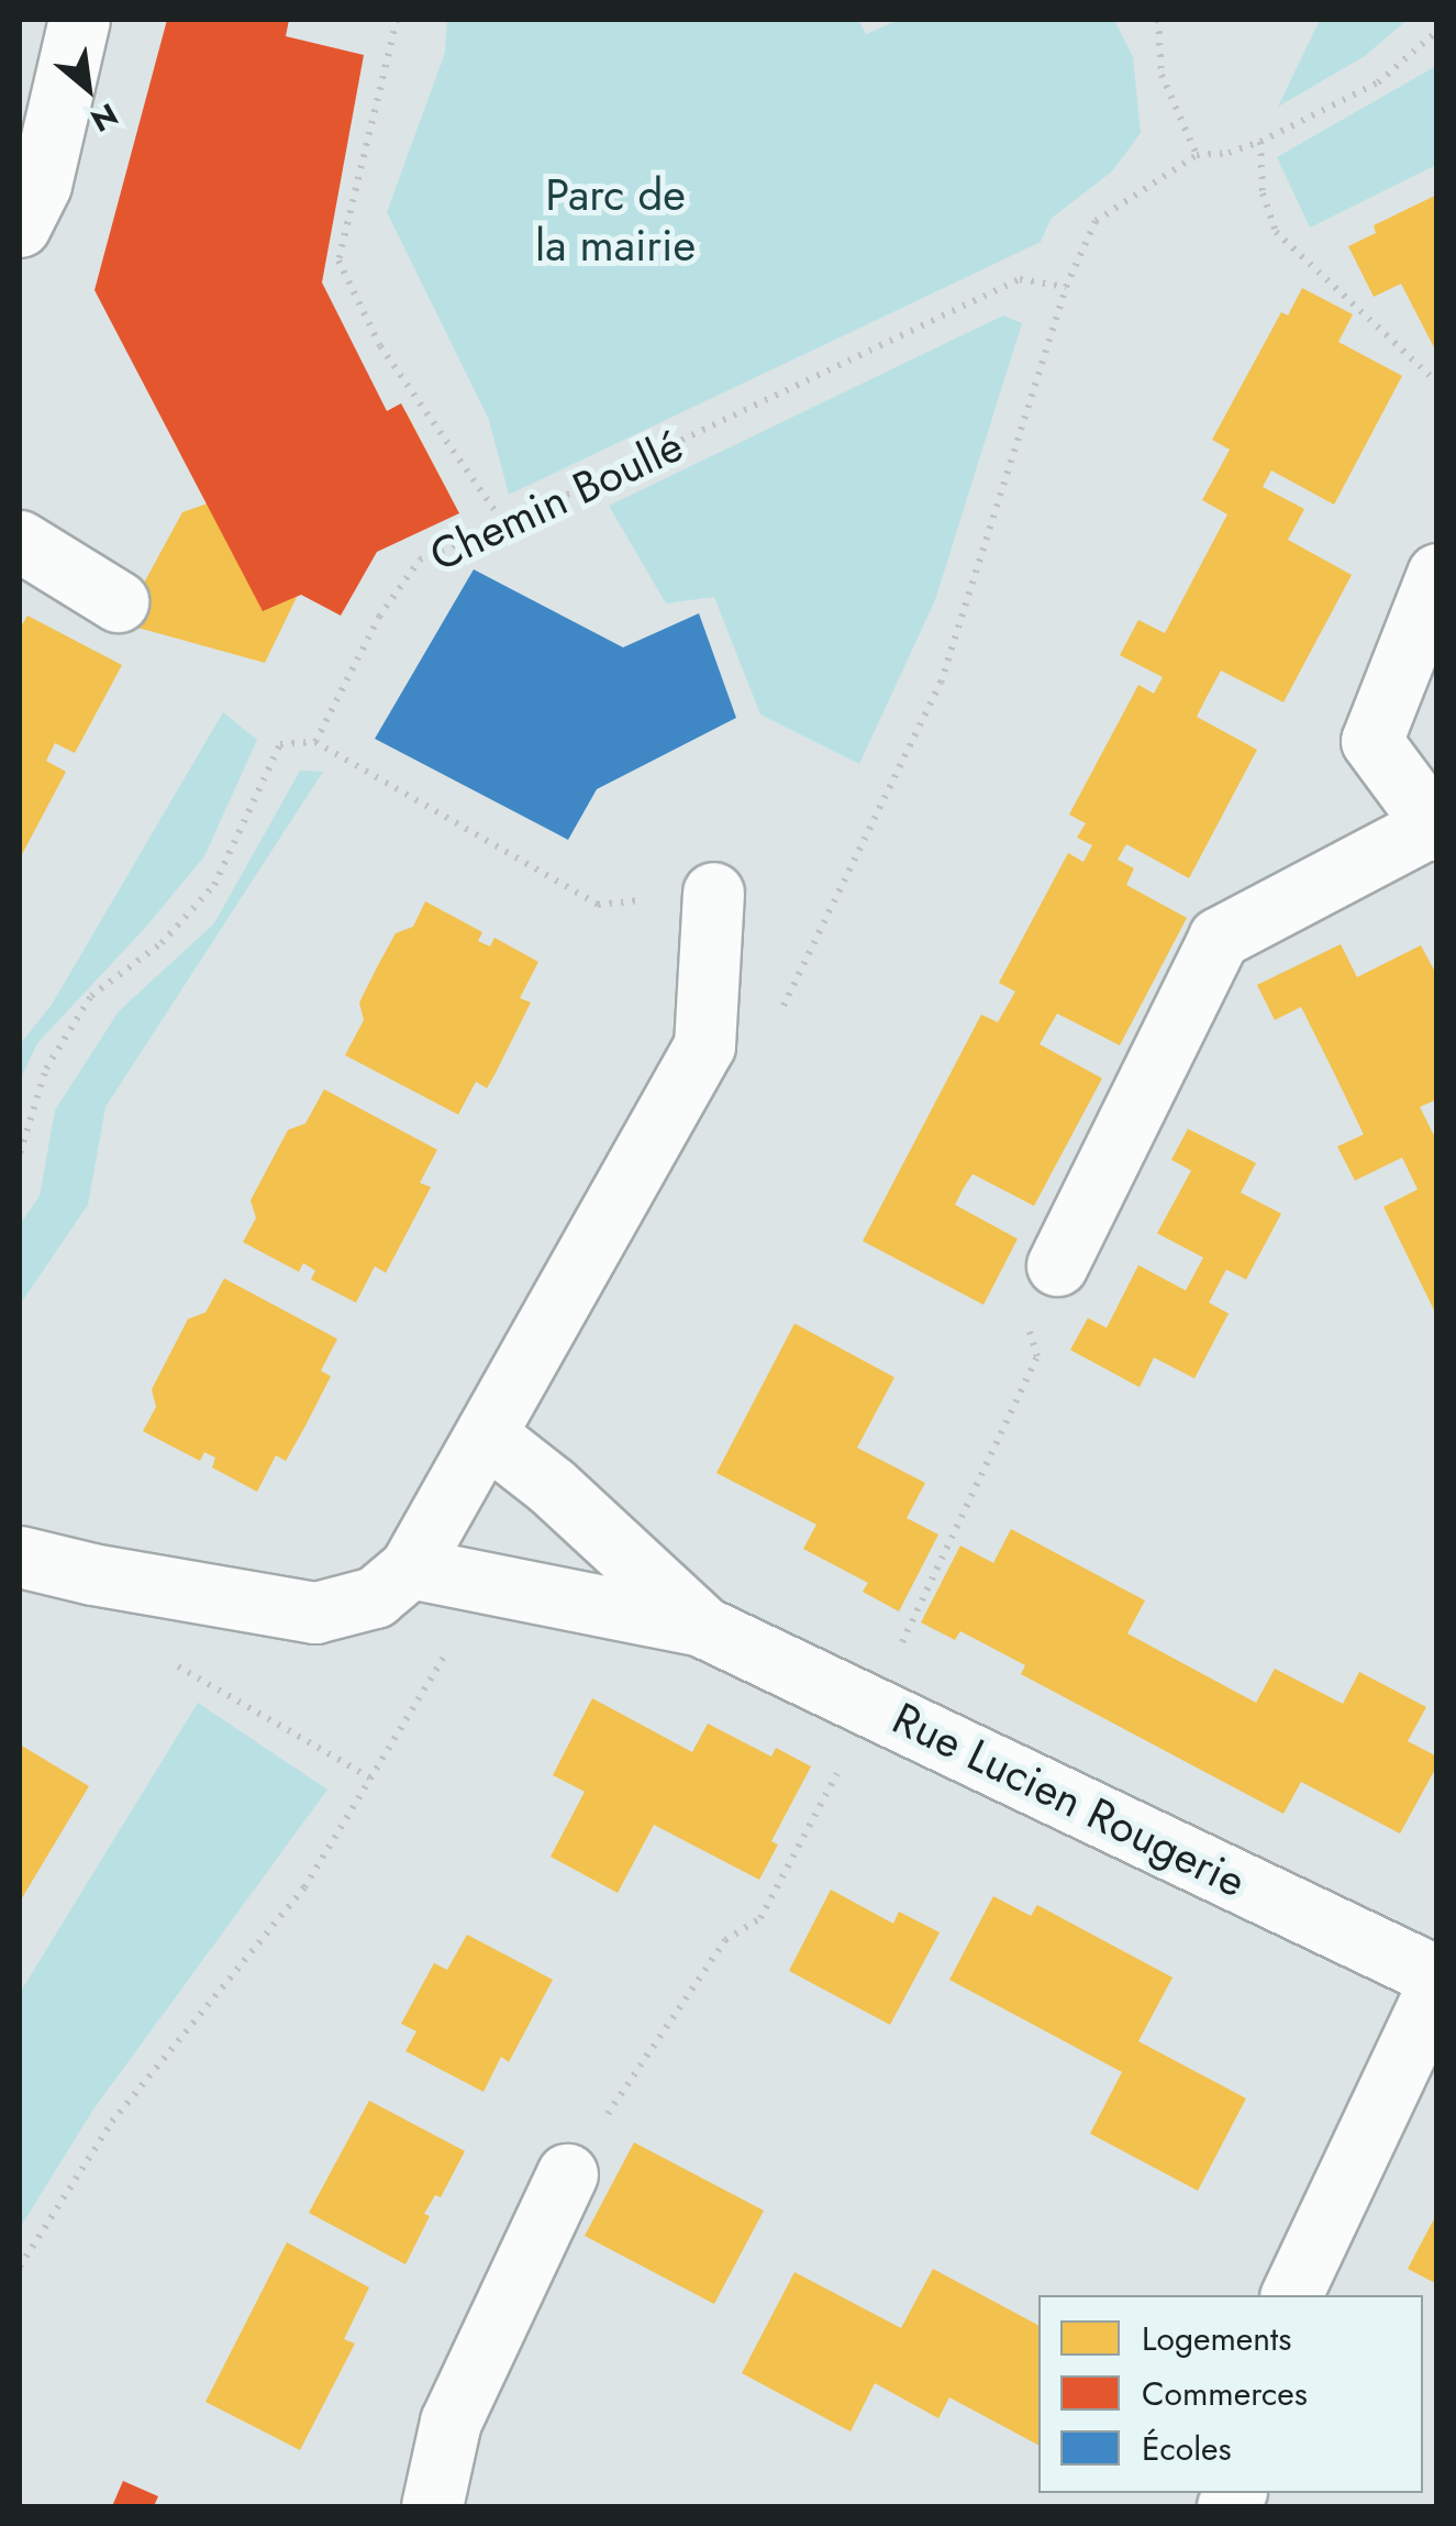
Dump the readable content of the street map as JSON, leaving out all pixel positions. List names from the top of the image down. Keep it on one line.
{"streets":{"street":["Rue Lucien Rougerie"],"path":["Chemin Boullé"]},"parks":["Parc de la mairie"],"legend":["Logements","Commerces","Écoles"],"north":"bottom right"}
